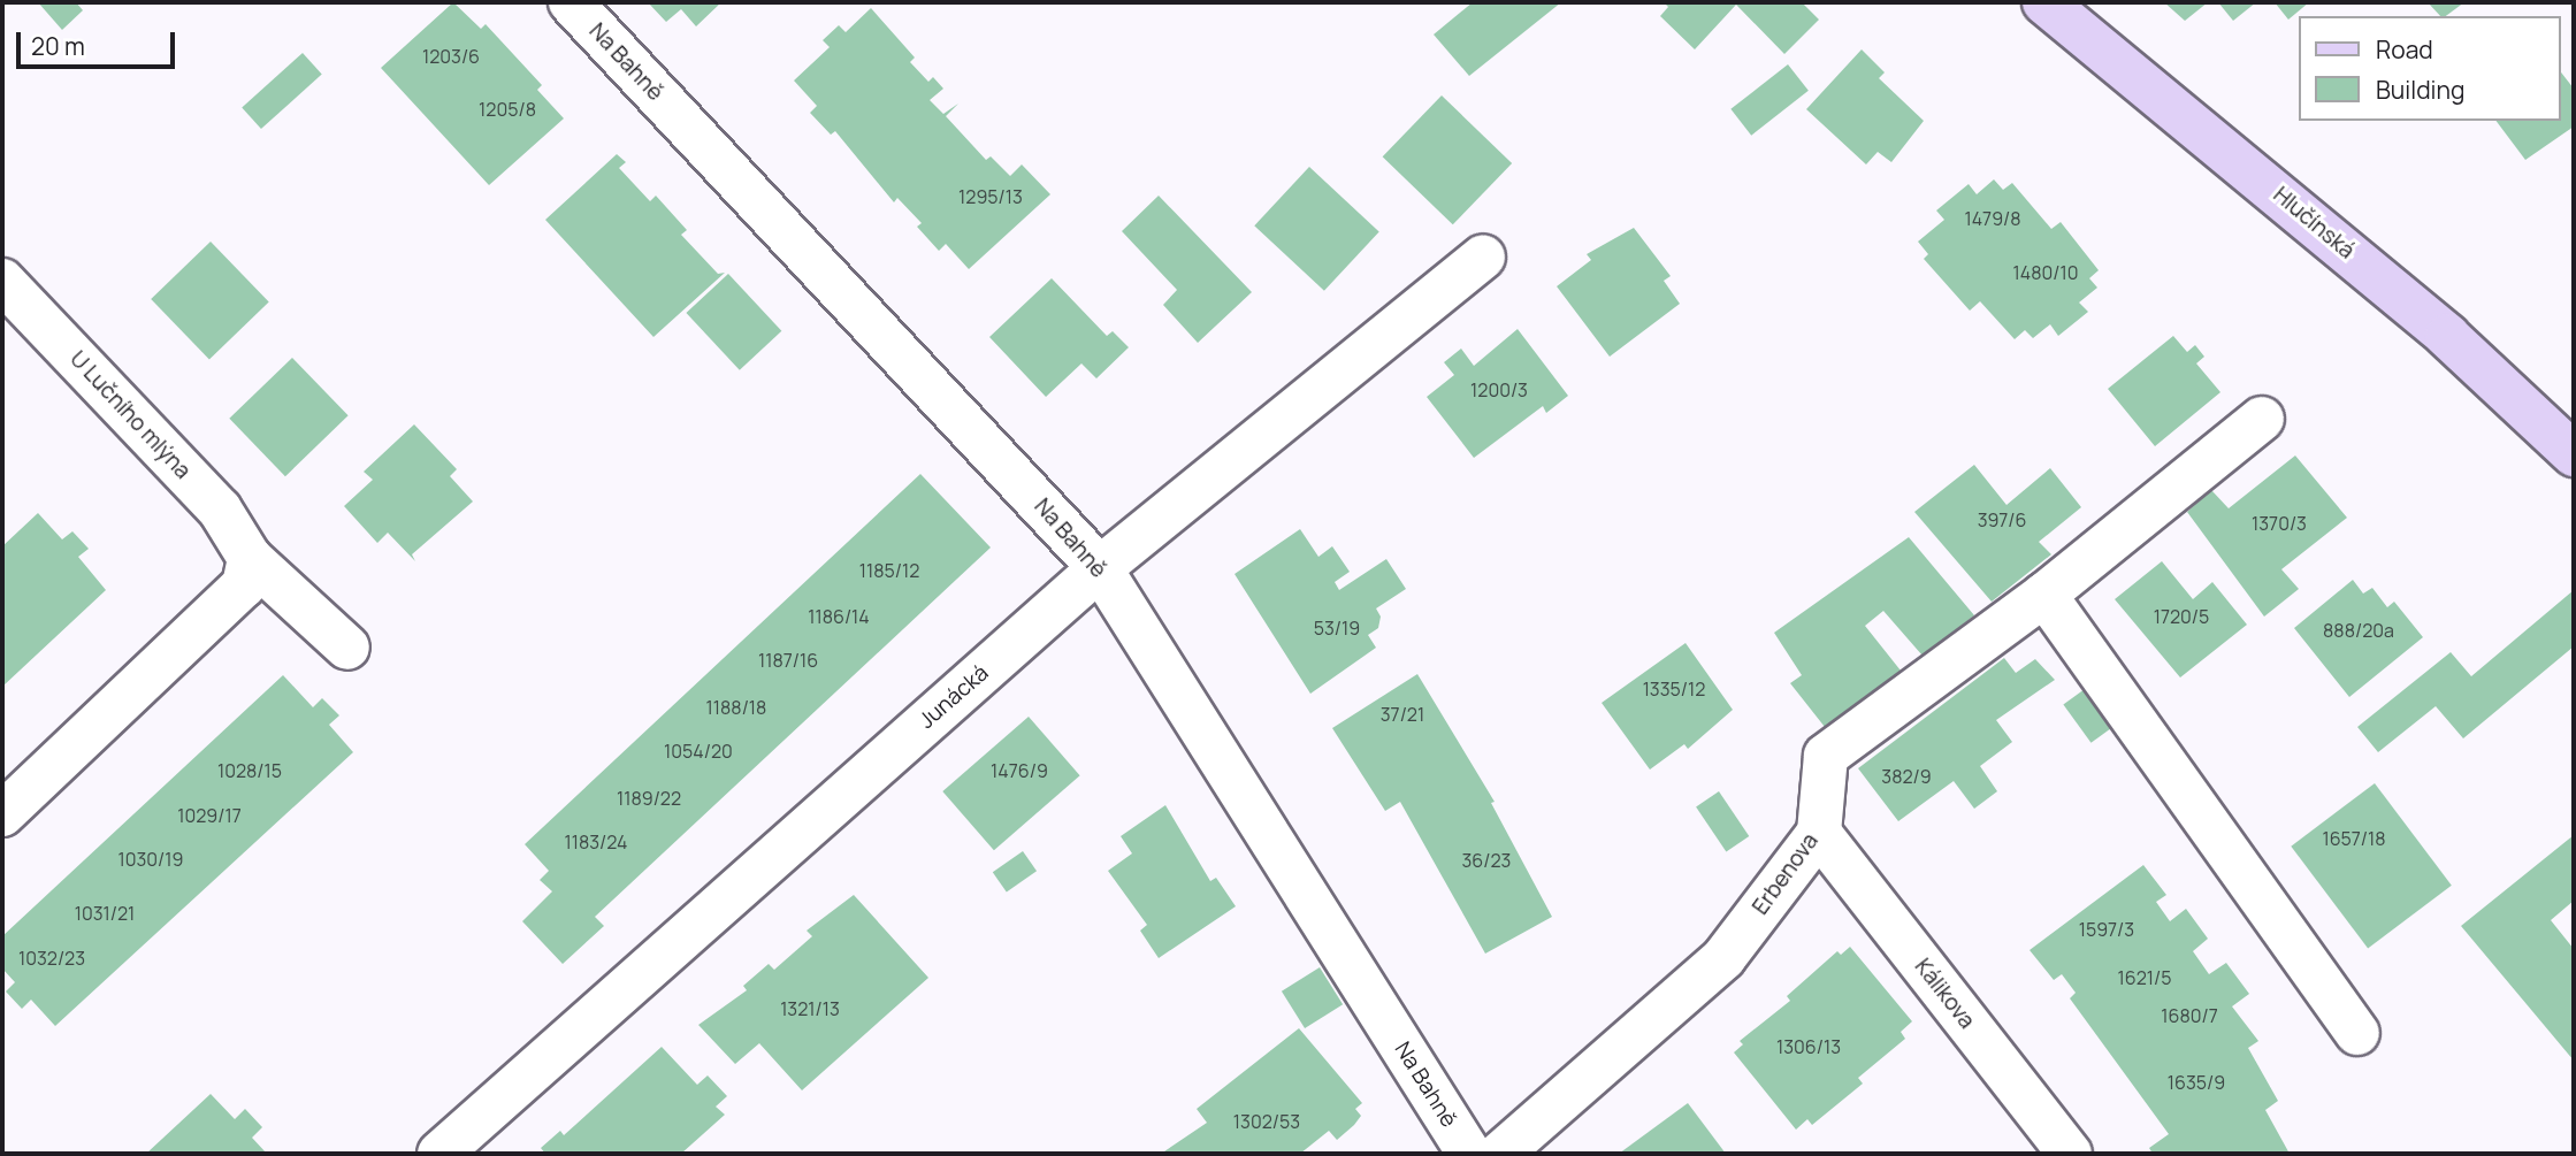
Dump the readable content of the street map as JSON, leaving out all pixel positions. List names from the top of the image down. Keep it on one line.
{"streets":{"main road":["Hlučínská"],"street":["Na Bahně","U Lučního mlýna","Junácká","Erbenova","Kálikova"]},"crossings":[["Na Bahně","Junácká"],["Erbenova","Kálikova"]],"house_numbers":["1203/6","1205/8","1295/13","1479/8","1480/10","1200/3","397/6","1370/3","1185/12","1186/14","1720/5","53/19","888/20a","1187/16","1335/12","1188/18","37/21","1054/20","1028/15","1476/9","382/9","1189/22","1029/17","1657/18","1183/24","1030/19","36/23","1031/21","1597/3","1032/23","1621/5","1321/13","1680/7","1306/13","1635/9","1302/53"],"legend":["Road","Building"],"scale_bar":"20 m"}
